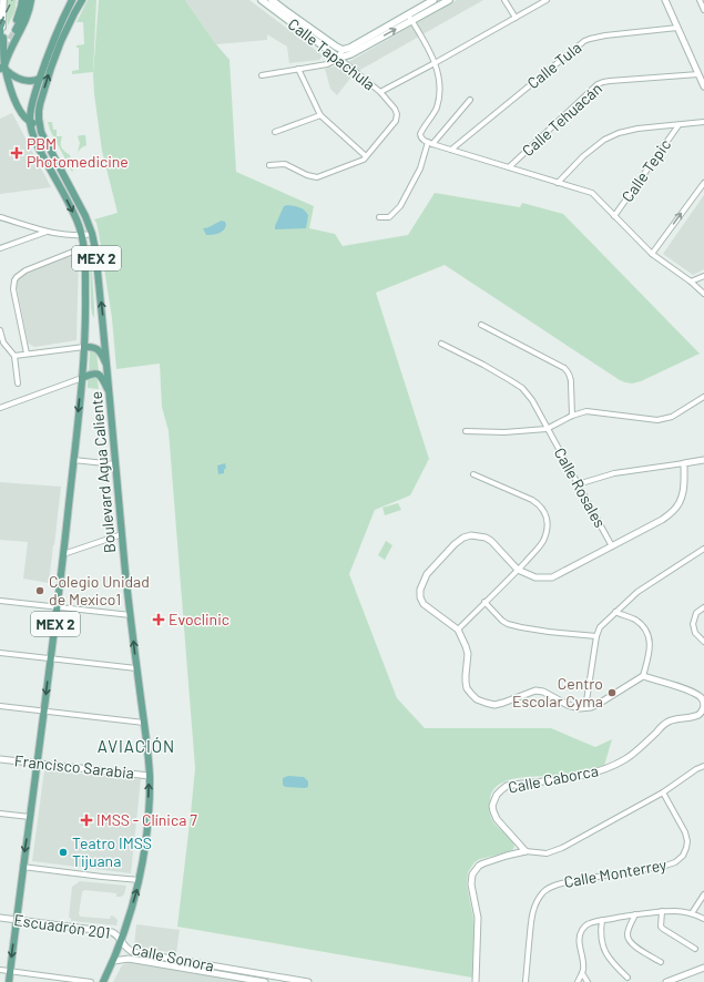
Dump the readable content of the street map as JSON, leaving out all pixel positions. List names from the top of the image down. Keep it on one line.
{"streets":{"main road":["Calle Tapachula","MEX 2","Boulevard Agua Caliente"],"street":["Calle Tula","Calle Tehuacán","Calle Tepic","Calle Rosales","Francisco Sarabia","Calle Caborca","Calle Monterrey","Escuadrón 201","Calle Sonora"]},"crossings":[["Boulevard Agua Caliente","Francisco Sarabia"],["Boulevard Agua Caliente","Escuadrón 201"],["Boulevard Agua Caliente","Calle Sonora"],["Escuadrón 201","Calle Sonora"]],"districts":["AVIACIÓN"],"places":{"health":["PBM Photomedicine","Evoclinic","IMSS - Clínica 7"],"other":["Colegio Unidad de Mexico1","Centro Escolar Cyma","Teatro IMSS Tijuana"]}}
